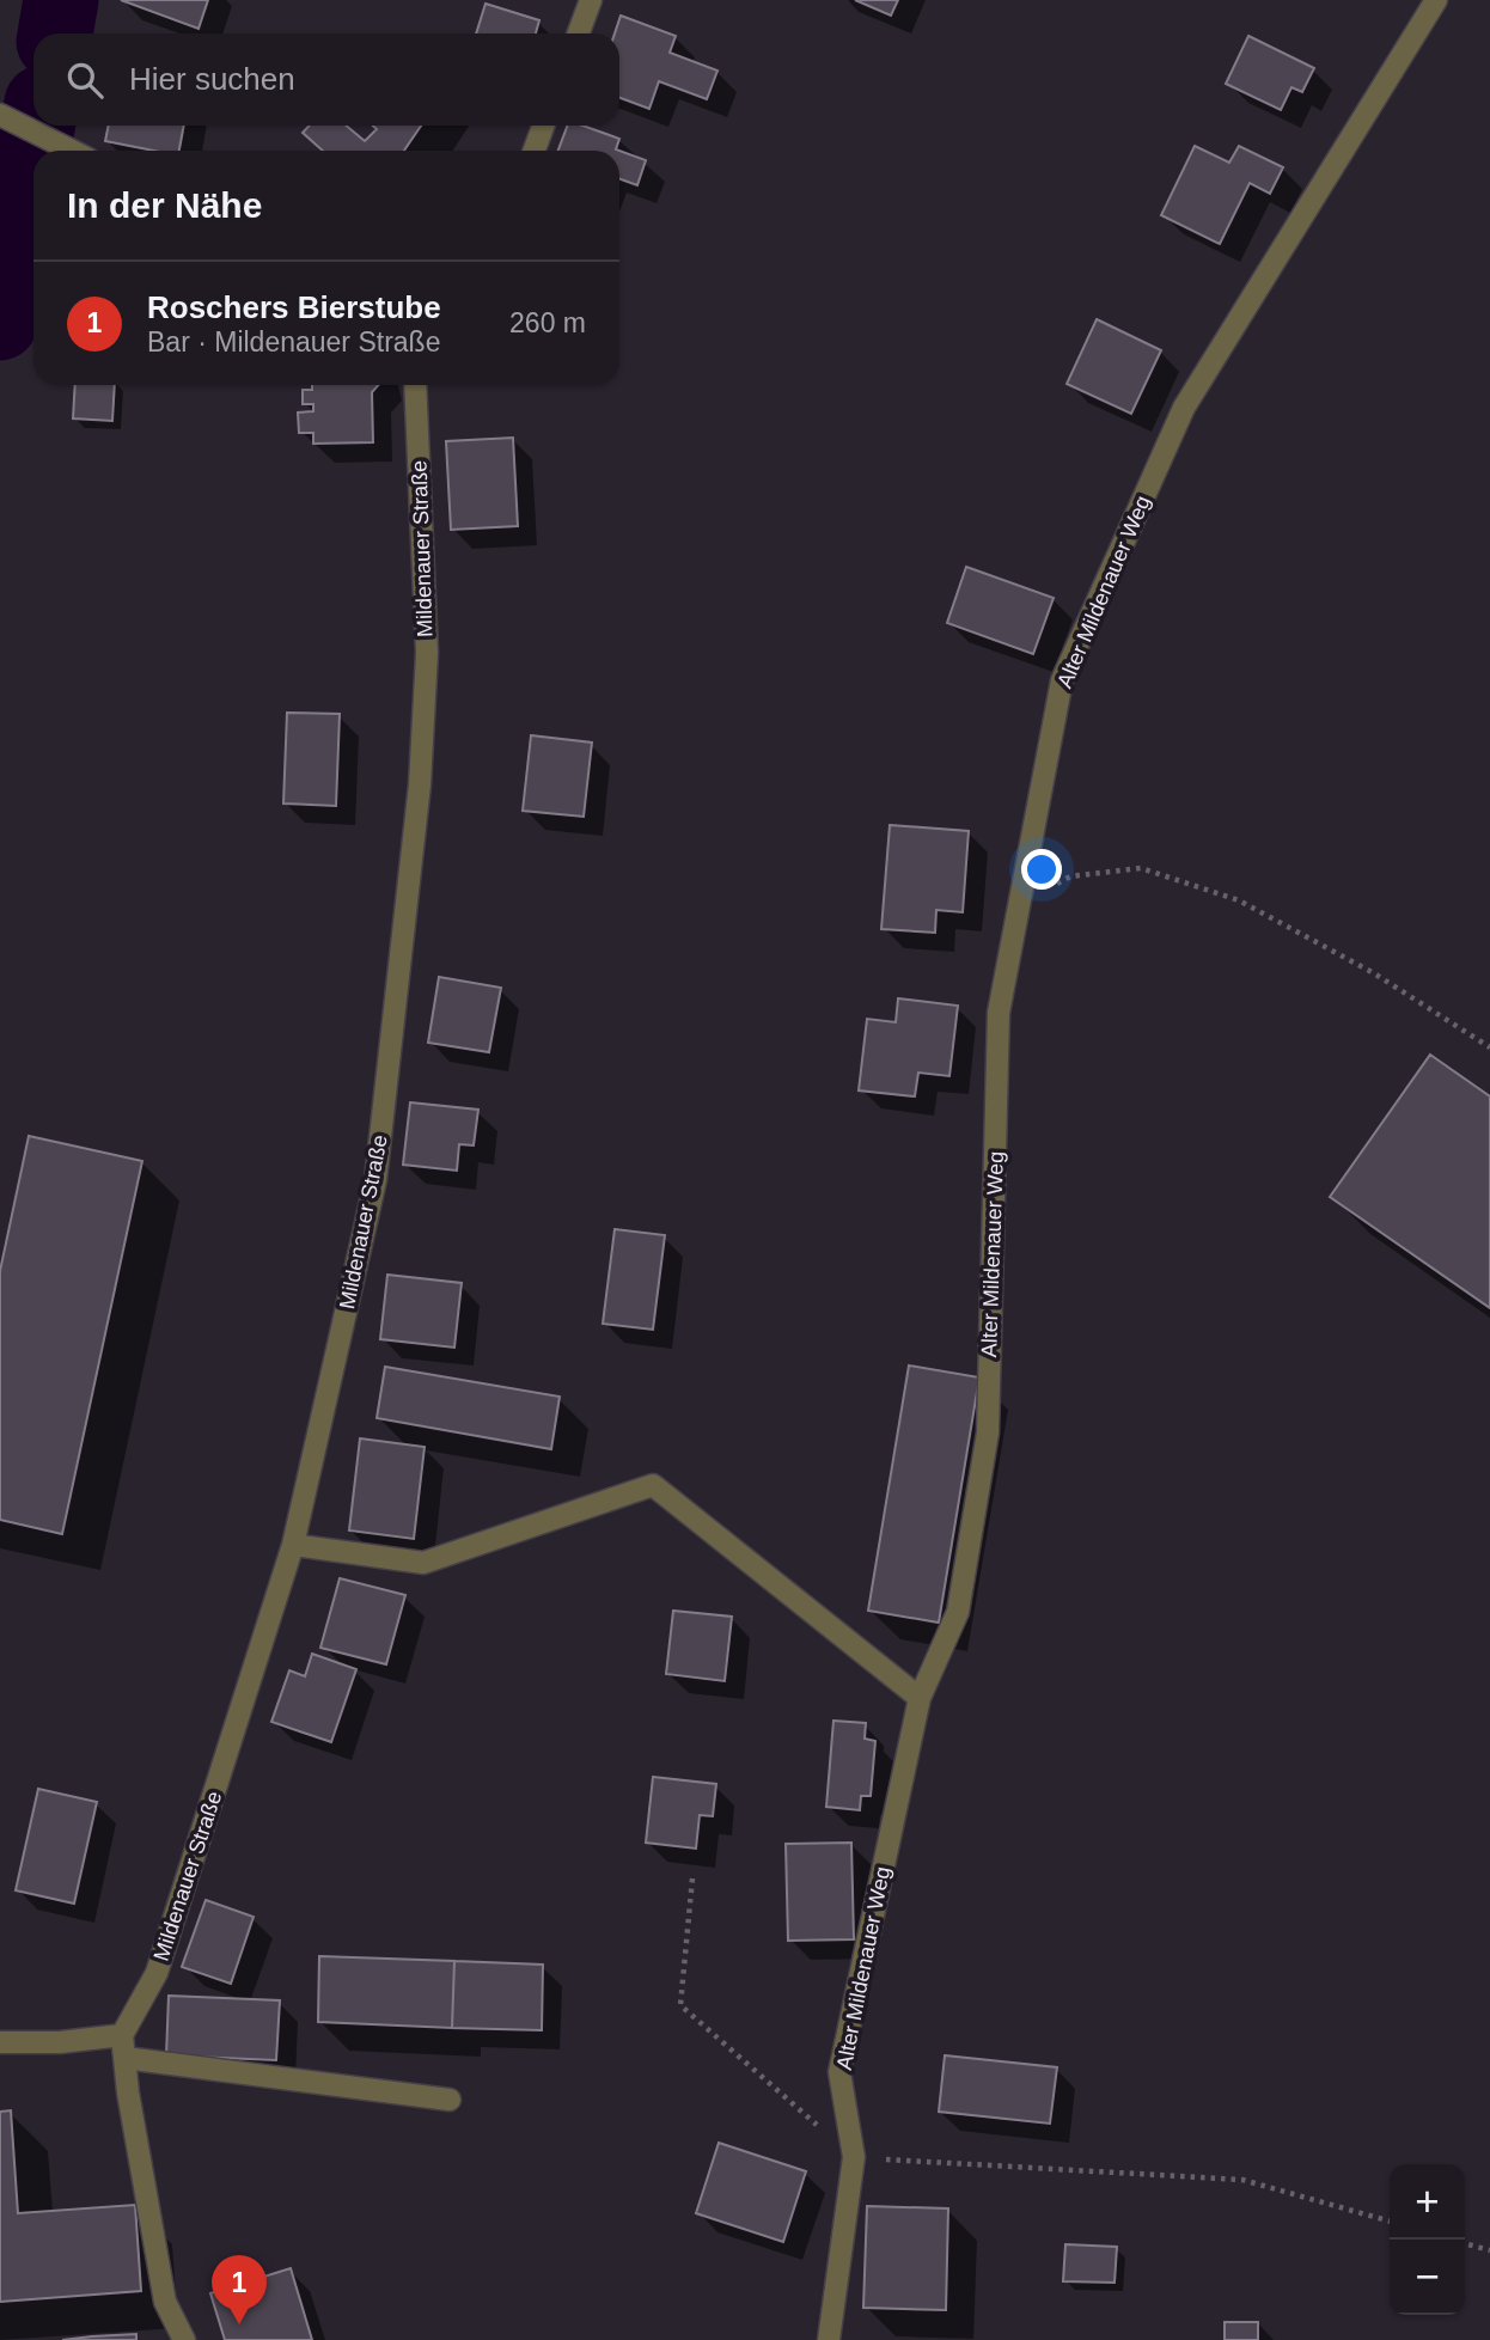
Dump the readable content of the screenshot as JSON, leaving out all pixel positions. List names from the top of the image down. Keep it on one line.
{"streets":{"street":["Mildenauer Straße","Alter Mildenauer Weg"]},"page":{"search":"Hier suchen","heading":"In der Nähe","list":[{"mark":"1","name":"Roschers Bierstube","note":"Bar · Mildenauer Straße","value":"260 m"}],"map_buttons":["+","−"],"pins":"1"}}
